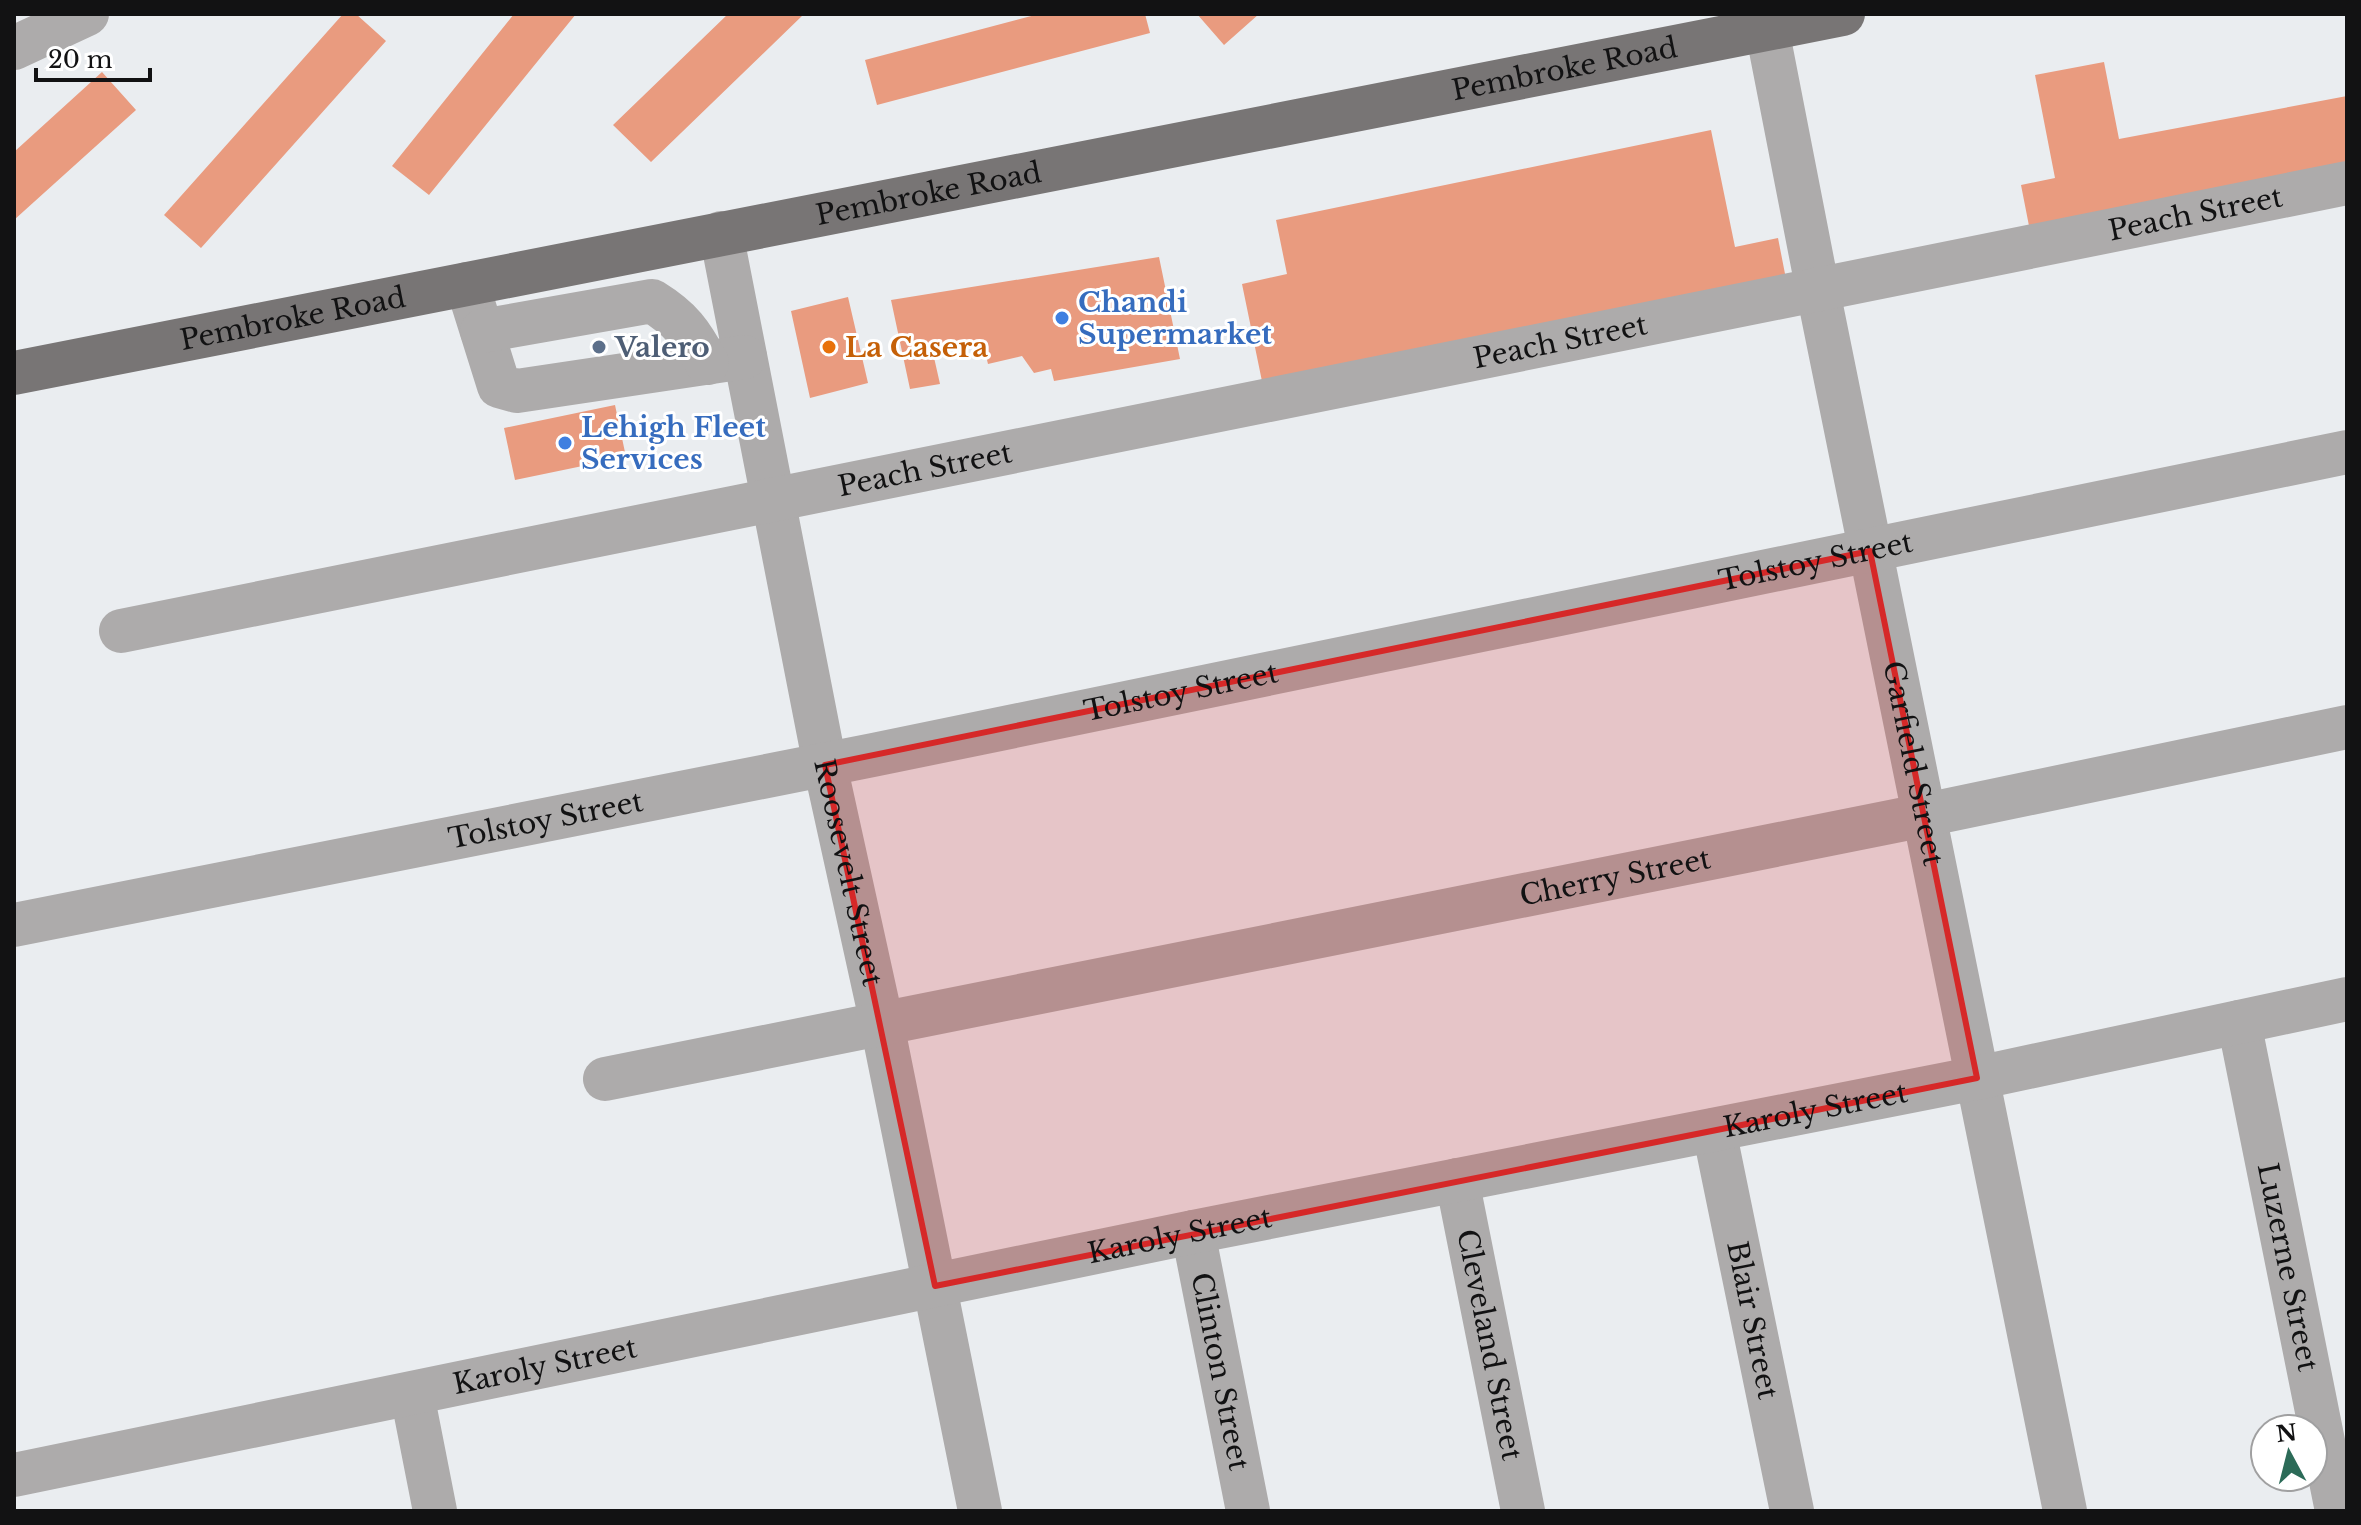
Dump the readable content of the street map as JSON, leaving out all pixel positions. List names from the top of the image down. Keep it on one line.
{"streets":{"main road":["Pembroke Road"],"street":["Peach Street","Tolstoy Street","Garfield Street","Roosevelt Street","Cherry Street","Karoly Street","Luzerne Street","Blair Street","Cleveland Street","Clinton Street"]},"crossings":[["Pembroke Road","Garfield Street"],["Pembroke Road","Roosevelt Street"],["Peach Street","Garfield Street"],["Peach Street","Roosevelt Street"],["Tolstoy Street","Garfield Street"],["Tolstoy Street","Roosevelt Street"],["Garfield Street","Cherry Street"],["Garfield Street","Karoly Street"],["Roosevelt Street","Cherry Street"],["Roosevelt Street","Karoly Street"],["Karoly Street","Luzerne Street"],["Karoly Street","Blair Street"],["Karoly Street","Cleveland Street"],["Karoly Street","Clinton Street"]],"places":["Chandi Supermarket","Valero","La Casera","Lehigh Fleet Services"],"scale_bar":"20 m","north":"top"}
